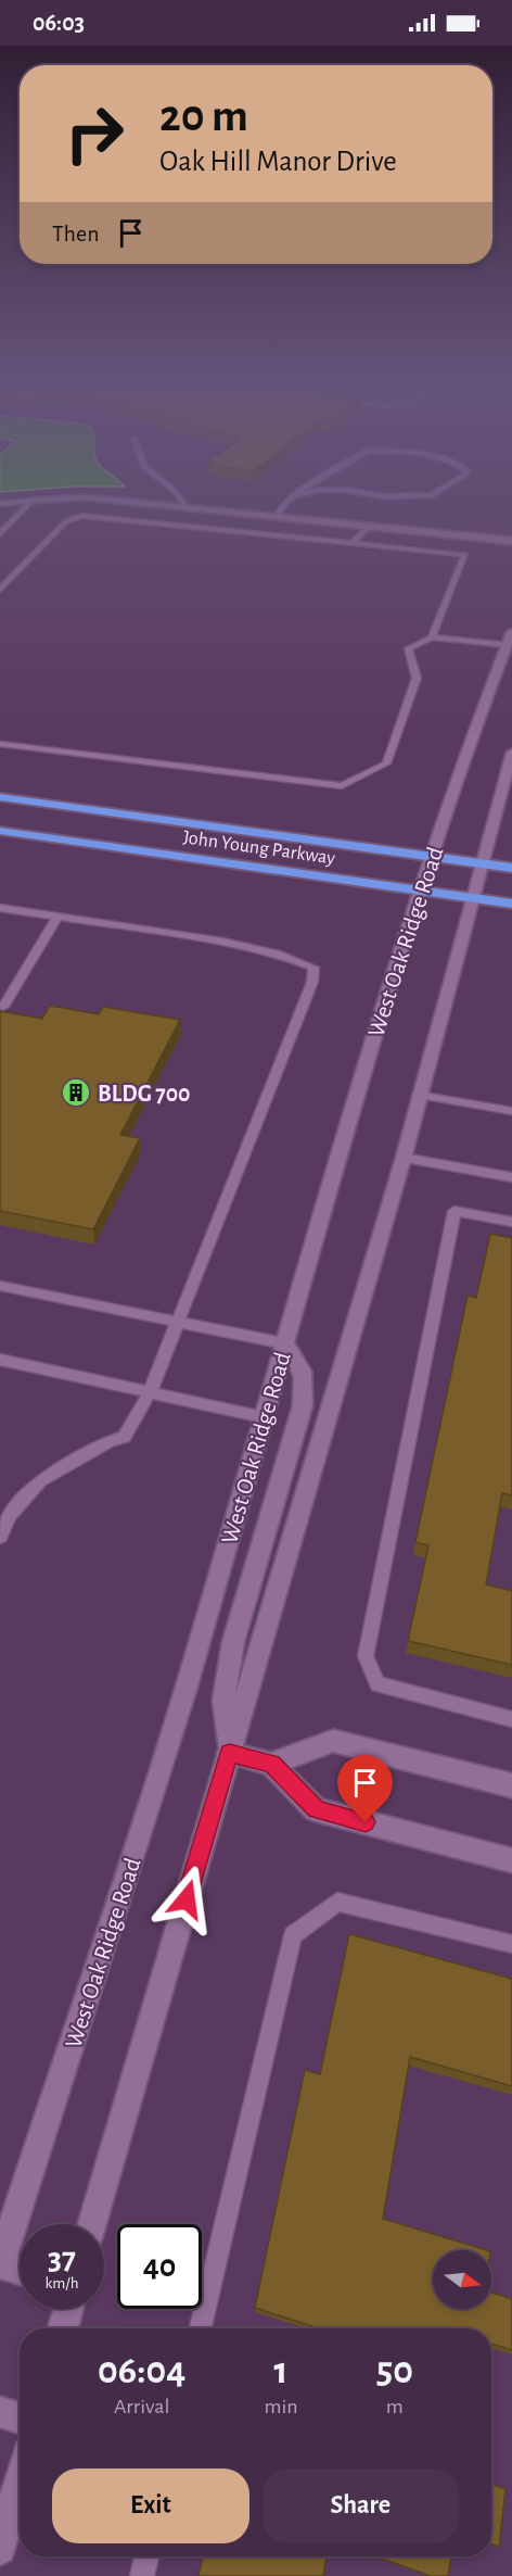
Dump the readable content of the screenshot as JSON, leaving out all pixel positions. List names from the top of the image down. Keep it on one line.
{"streets":{"highway":["John Young Parkway"],"street":["West Oak Ridge Road"]},"crossings":[["John Young Parkway","West Oak Ridge Road"]],"places":{"building":["BLDG 700"]},"north":"right","page":{"status":"06:03","turn":["20 m","Oak Hill Manor Drive"],"then":"Then","speed":"37 km/h","limit":"40","eta":["06:04","Arrival","1","min","50","m"],"buttons":["Exit","Share"]}}
